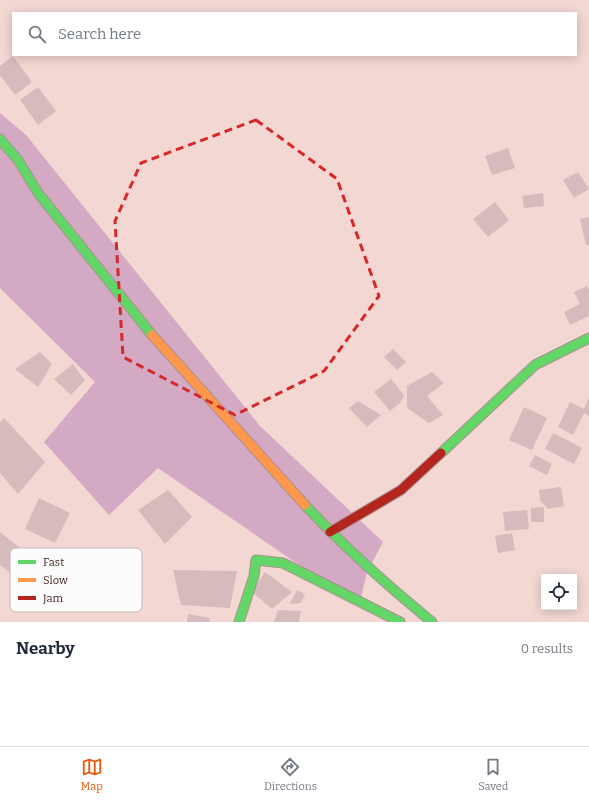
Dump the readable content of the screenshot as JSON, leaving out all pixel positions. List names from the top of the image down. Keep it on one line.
{"legend":["Fast","Slow","Jam"],"page":{"search":"Search here","heading":["Nearby","0 results"],"nav":["Map","Directions","Saved"]}}
